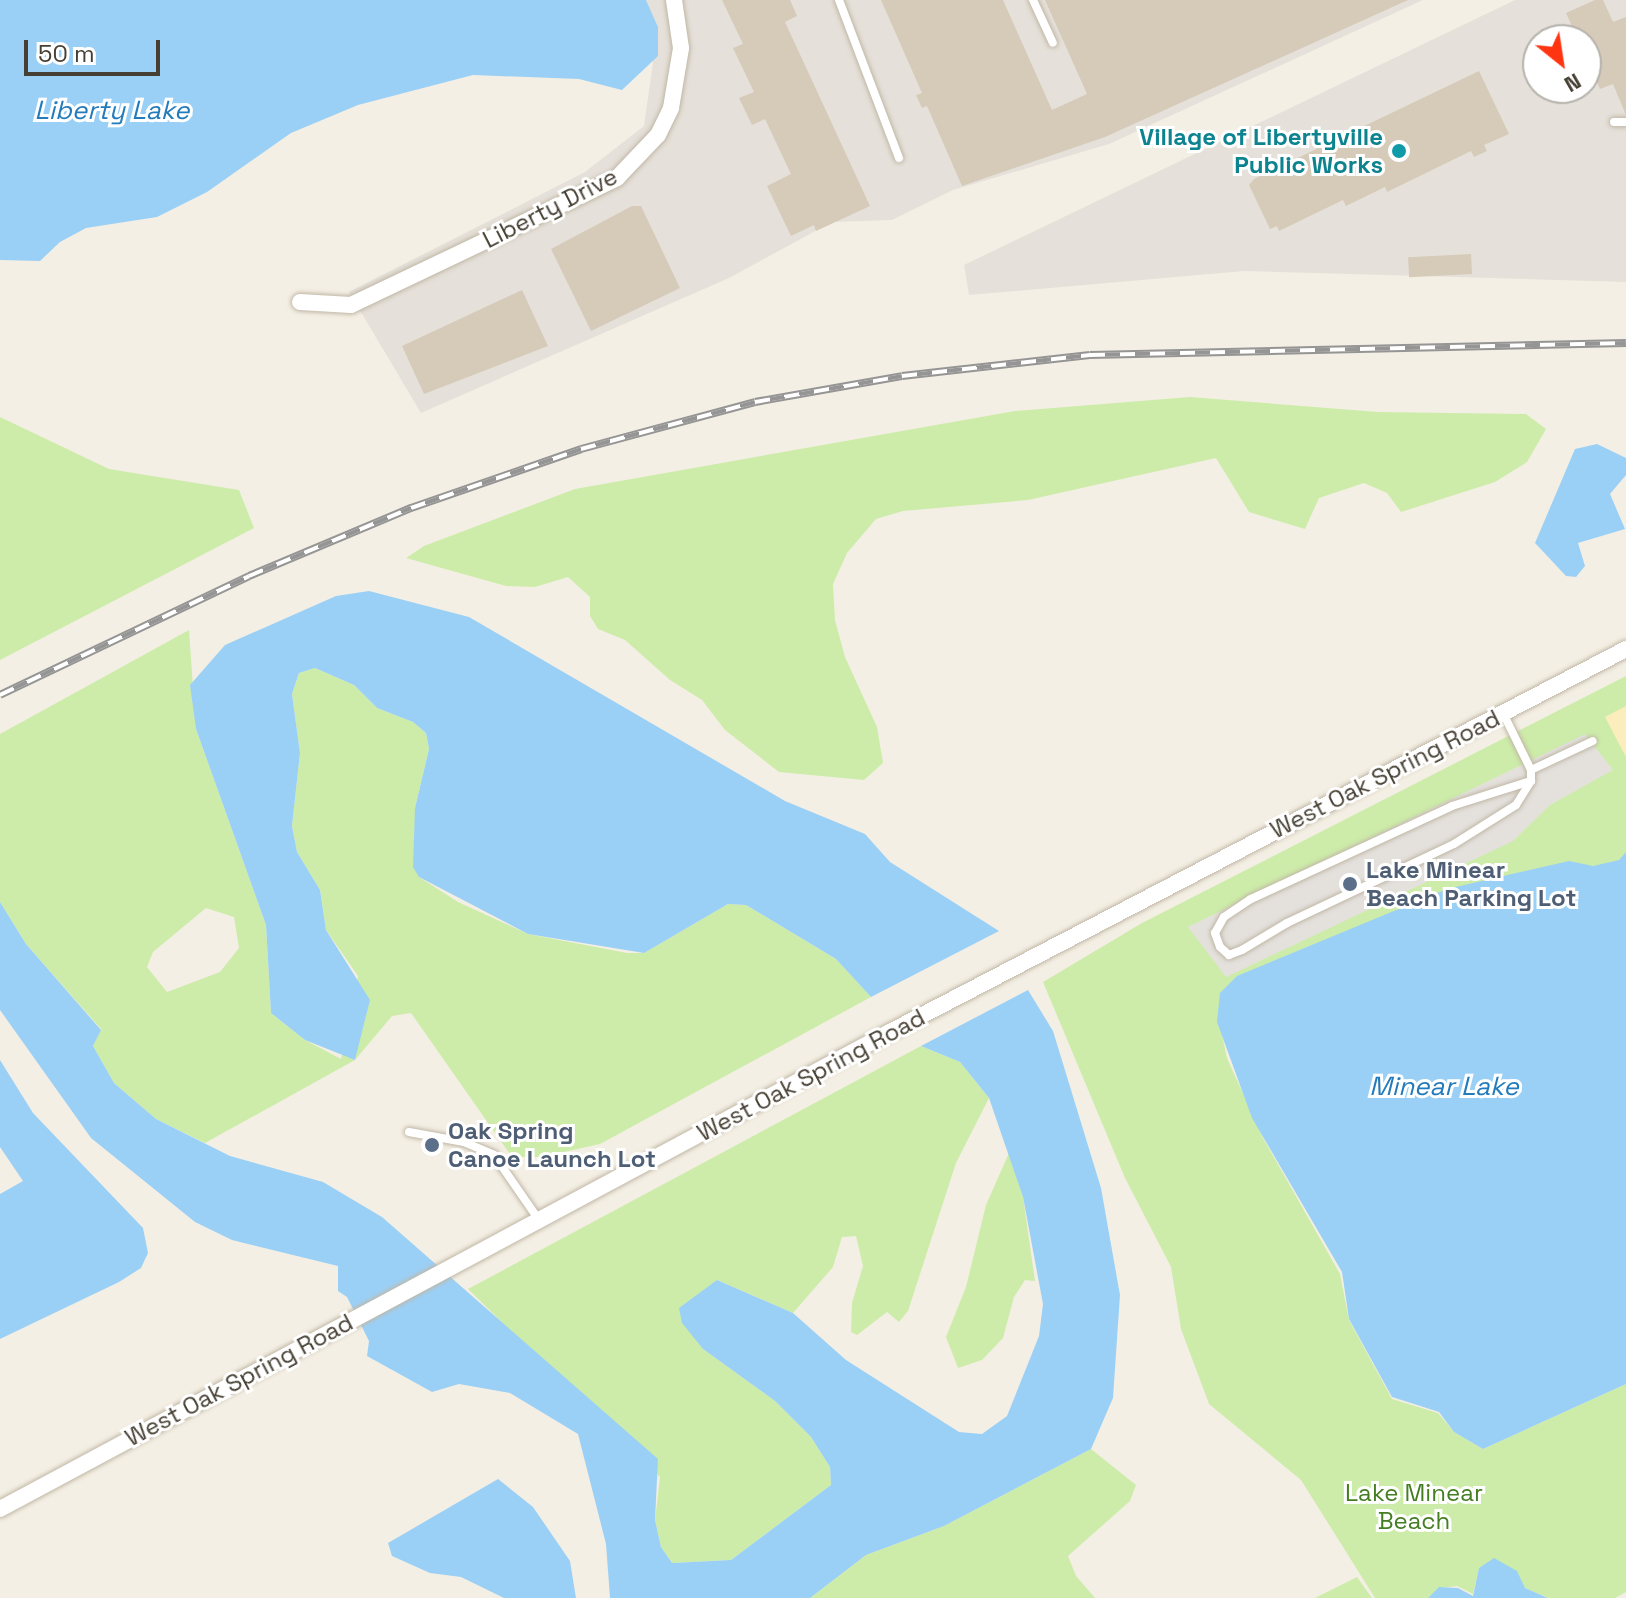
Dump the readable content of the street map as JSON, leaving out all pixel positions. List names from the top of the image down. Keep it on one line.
{"streets":{"street":["Liberty Drive","West Oak Spring Road"]},"water":["Liberty Lake","Minear Lake"],"parks":["Lake Minear Beach"],"places":["Village of Libertyville Public Works","Lake Minear Beach Parking Lot","Oak Spring Canoe Launch Lot"],"scale_bar":"50 m","north":"bottom right"}
